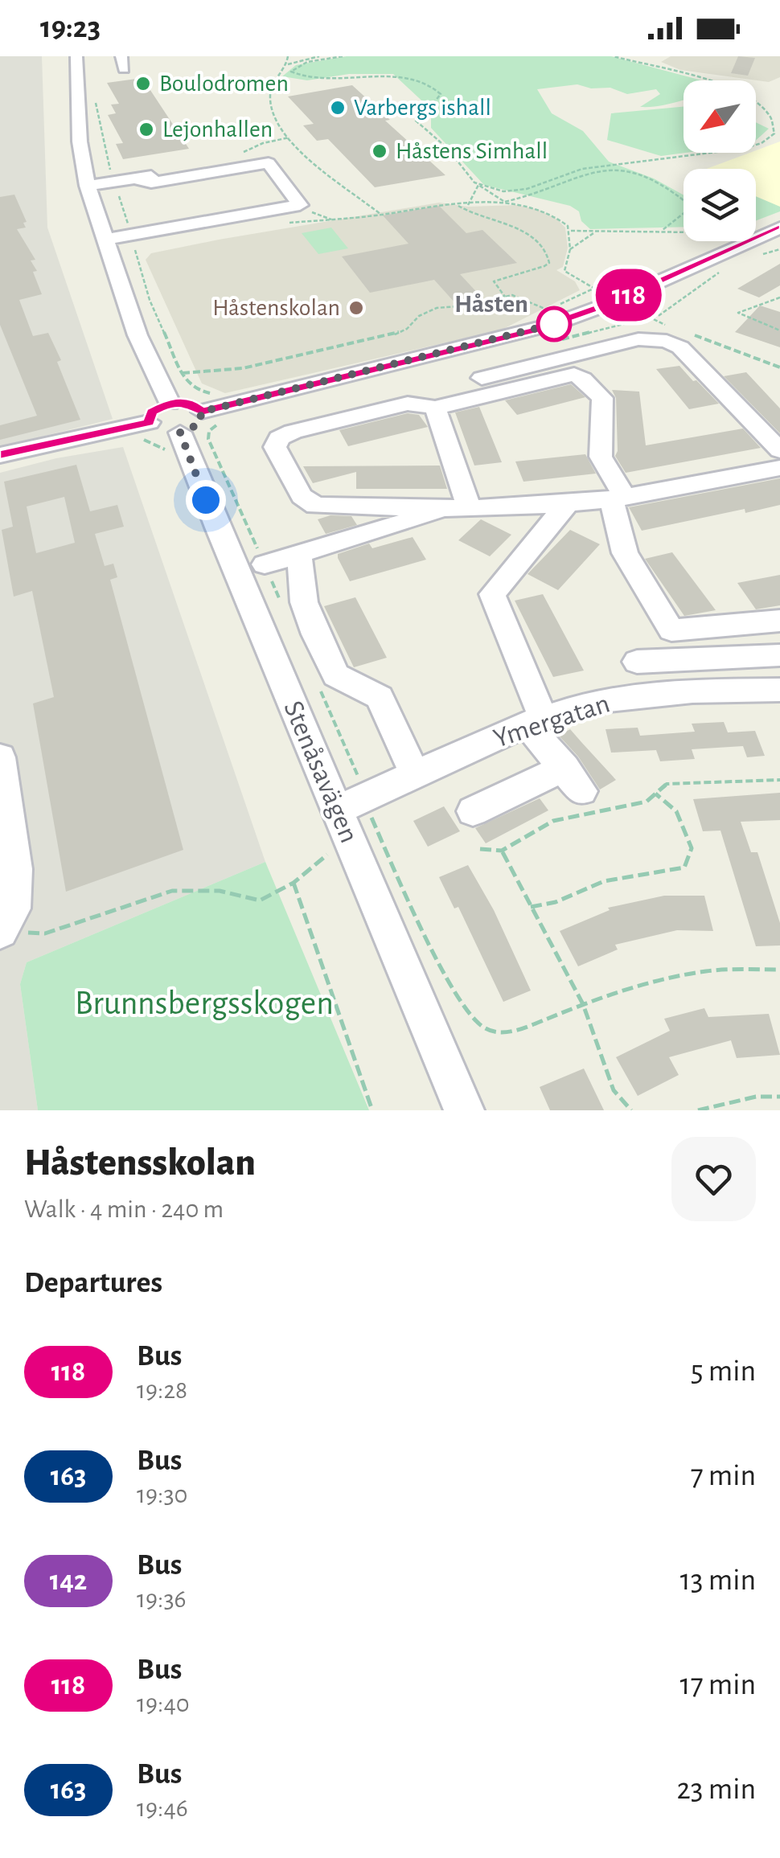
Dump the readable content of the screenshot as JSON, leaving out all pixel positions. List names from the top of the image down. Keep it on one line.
{"streets":{"street":["Ymergatan","Stenåsavägen"]},"crossings":[["Ymergatan","Stenåsavägen"]],"districts":["Håsten"],"parks":["Brunnsbergsskogen"],"places":["Boulodromen","Varbergs ishall","Lejonhallen","Håstens Simhall","Håstenskolan"],"lines":["bus line 118"],"north":"bottom left","page":{"status":"19:23","on_map":"118","heading":[["Håstensskolan","Walk · 4 min · 240 m"],"Departures"],"list":[{"mark":"118","name":"Bus","note":"19:28","value":"5 min"},{"mark":"163","name":"Bus","note":"19:30","value":"7 min"},{"mark":"142","name":"Bus","note":"19:36","value":"13 min"},{"mark":"118","name":"Bus","note":"19:40","value":"17 min"},{"mark":"163","name":"Bus","note":"19:46","value":"23 min"}]}}
